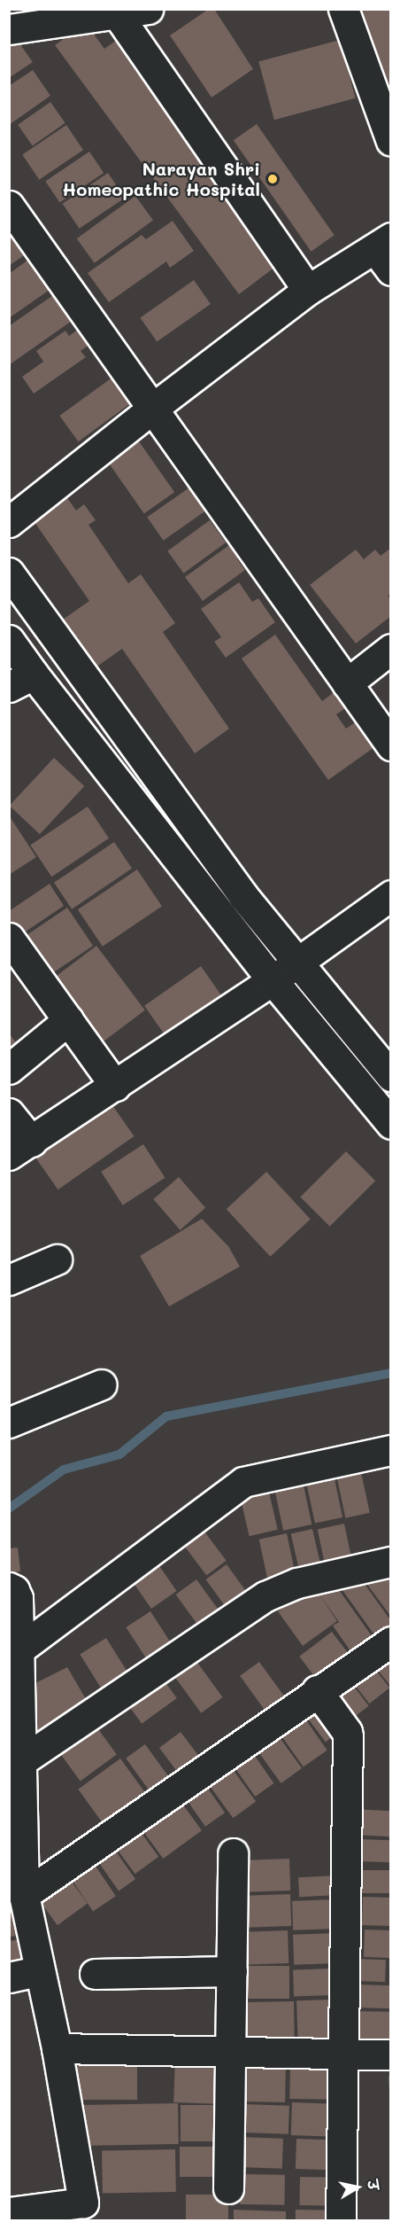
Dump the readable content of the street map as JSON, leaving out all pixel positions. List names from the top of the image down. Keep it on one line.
{"places":["Narayan Shri Homeopathic Hospital"],"north":"right"}
